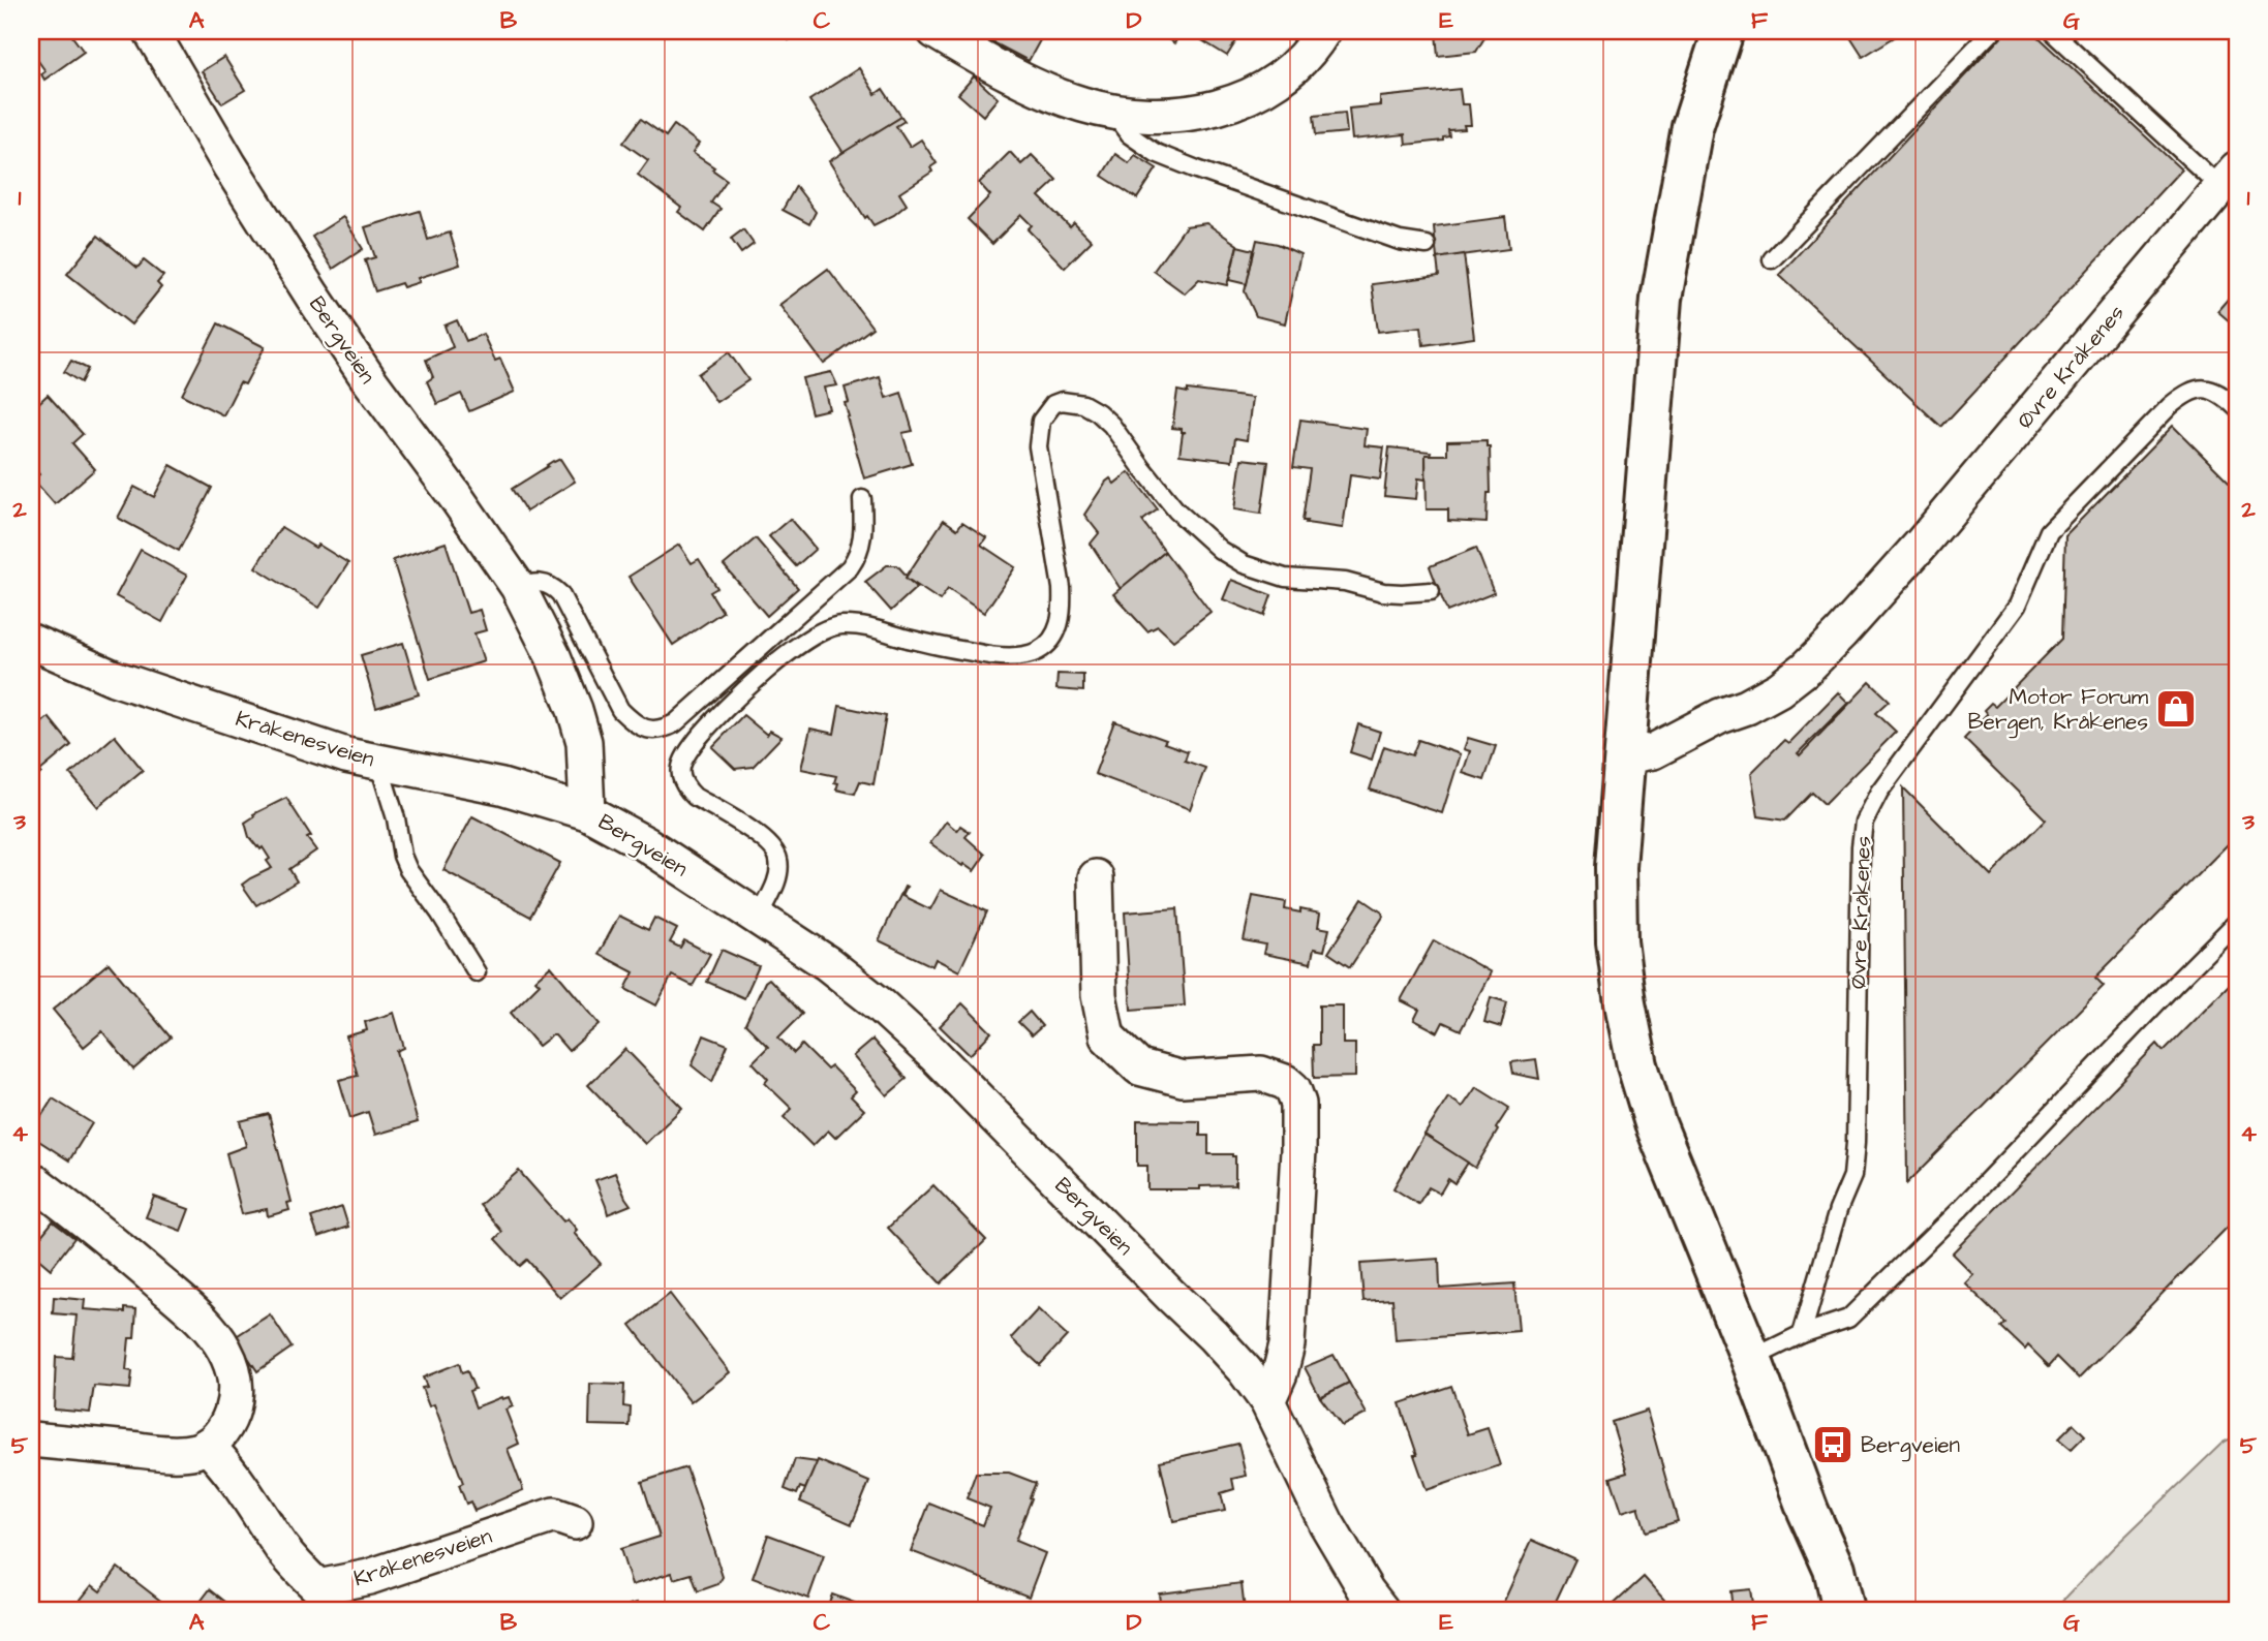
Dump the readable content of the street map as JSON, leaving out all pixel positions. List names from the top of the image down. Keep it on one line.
{"streets":{"street":["Bergveien","Øvre Kråkenes","Kråkenesveien"]},"crossings":[["Bergveien","Kråkenesveien"]],"places":{"shop":["Motor Forum Bergen, Kråkenes"],"bus stop":["Bergveien"]},"grid":{"columns":["A","B","C","D","E","F","G"],"rows":["1","2","3","4","5"]}}
